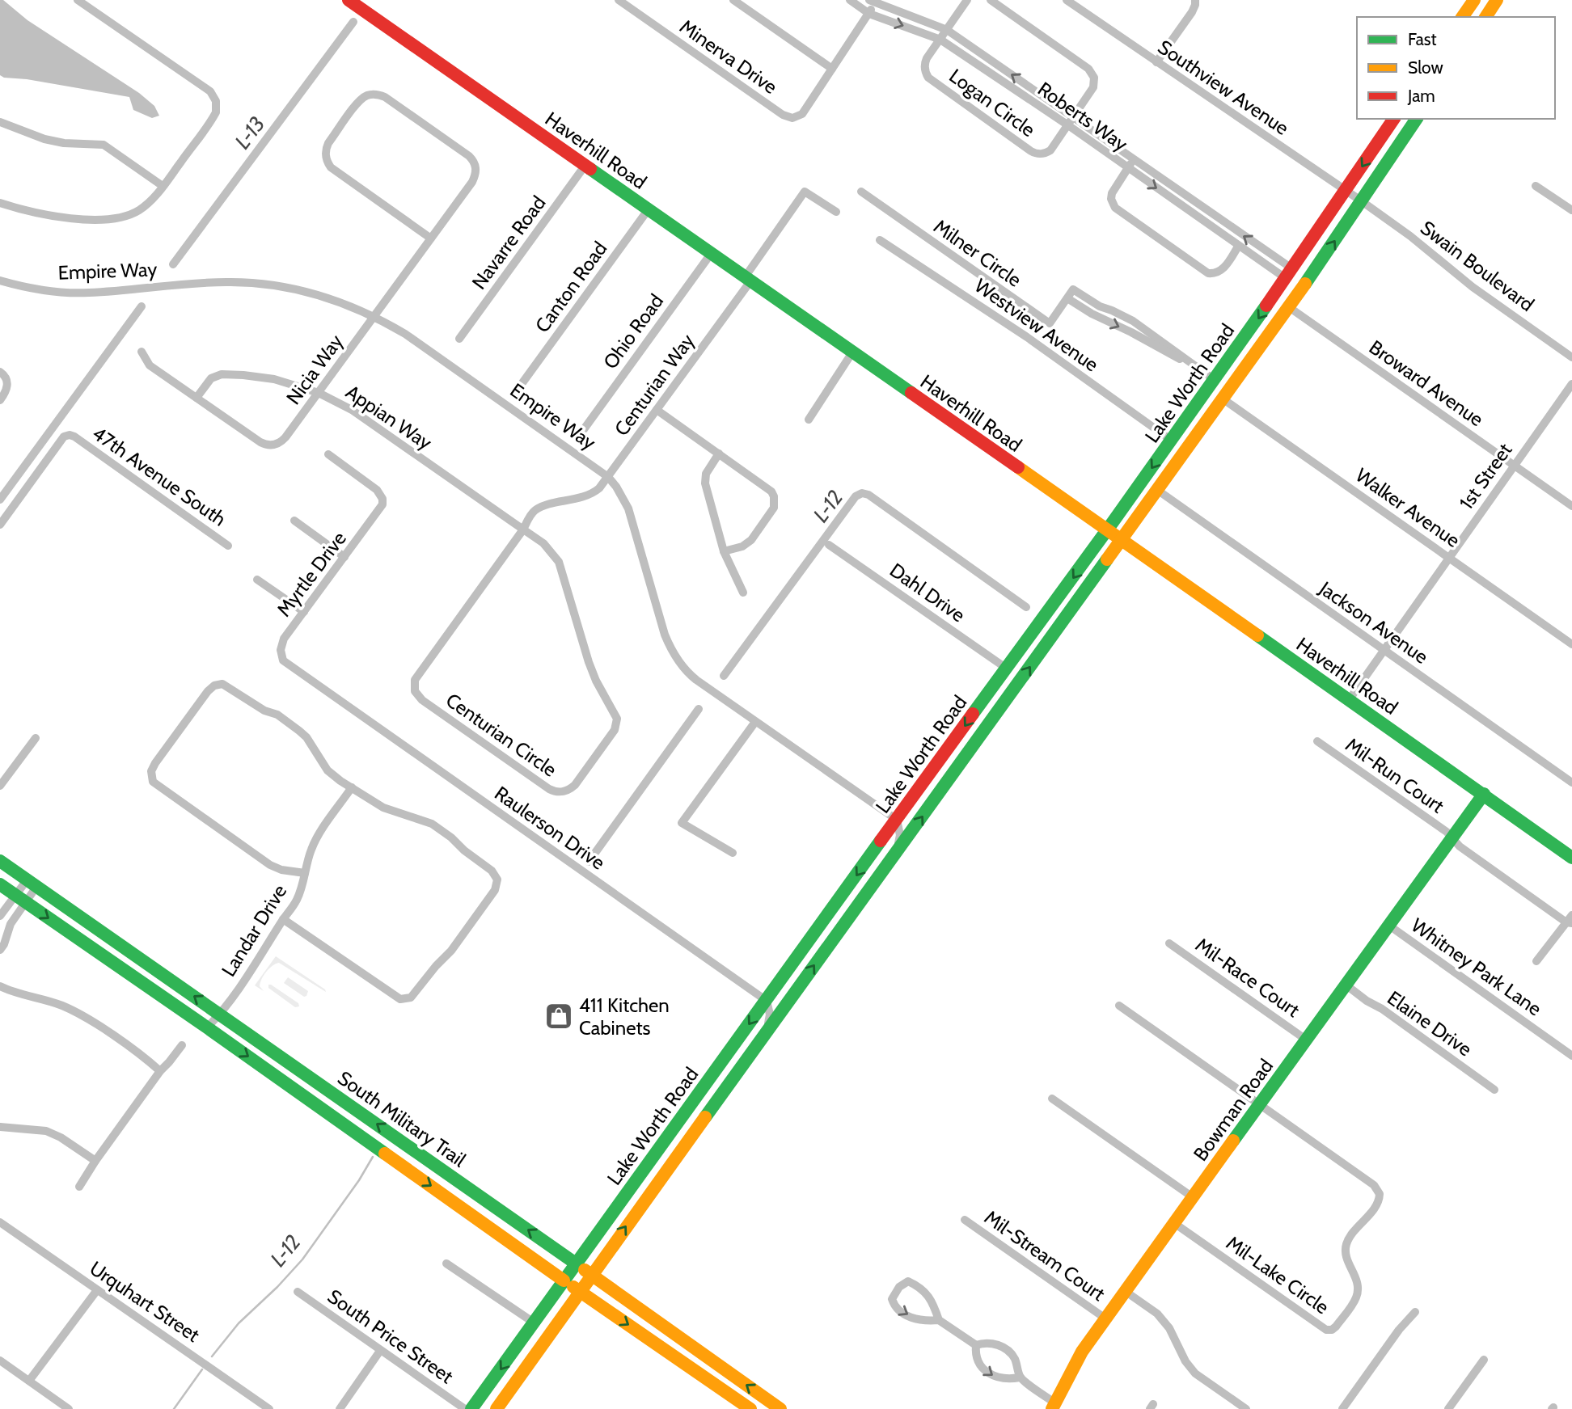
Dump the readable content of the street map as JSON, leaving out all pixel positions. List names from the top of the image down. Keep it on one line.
{"streets":{"main road":["Haverhill Road","Lake Worth Road","Bowman Road","South Military Trail"],"street":["Minerva Drive","Southview Avenue","Logan Circle","Roberts Way","Navarre Road","Milner Circle","Swain Boulevard","Empire Way","Canton Road","Westview Avenue","Ohio Road","Nicia Way","Broward Avenue","Centurian Way","Appian Way","47th Avenue South","1st Street","Walker Avenue","Myrtle Drive","Dahl Drive","Jackson Avenue","Centurian Circle","Mil-Run Court","Raulerson Drive","Landar Drive","Whitney Park Lane","Mil-Race Court","Elaine Drive","Mil-Stream Court","Mil-Lake Circle","Urquhart Street","South Price Street"]},"crossings":[["Southview Avenue","Swain Boulevard"],["Southview Avenue","Lake Worth Road"],["Logan Circle","Roberts Way"],["Roberts Way","Lake Worth Road"],["Haverhill Road","Navarre Road"],["Haverhill Road","Canton Road"],["Haverhill Road","Ohio Road"],["Haverhill Road","Lake Worth Road"],["Haverhill Road","Centurian Way"],["Haverhill Road","1st Street"],["Haverhill Road","Bowman Road"],["Milner Circle","Lake Worth Road"],["Swain Boulevard","Lake Worth Road"],["Empire Way","Nicia Way"],["Empire Way","Lake Worth Road"],["Empire Way","Centurian Way"],["Westview Avenue","Lake Worth Road"],["Nicia Way","Appian Way"],["Lake Worth Road","Broward Avenue"],["Lake Worth Road","Walker Avenue"],["Lake Worth Road","Dahl Drive"],["Lake Worth Road","Jackson Avenue"],["Lake Worth Road","Raulerson Drive"],["Lake Worth Road","South Military Trail"],["Broward Avenue","1st Street"],["Centurian Way","Appian Way"],["Centurian Way","Centurian Circle"],["Appian Way","Centurian Circle"],["1st Street","Walker Avenue"],["1st Street","Jackson Avenue"],["Myrtle Drive","Raulerson Drive"],["Mil-Run Court","Bowman Road"],["Landar Drive","South Military Trail"],["Whitney Park Lane","Bowman Road"],["Mil-Race Court","Bowman Road"],["Elaine Drive","Bowman Road"],["Bowman Road","Mil-Stream Court"],["Bowman Road","Mil-Lake Circle"]],"water":["L-13","L-12"],"places":{"shop":["411 Kitchen Cabinets"]},"legend":["Fast","Slow","Jam"]}
